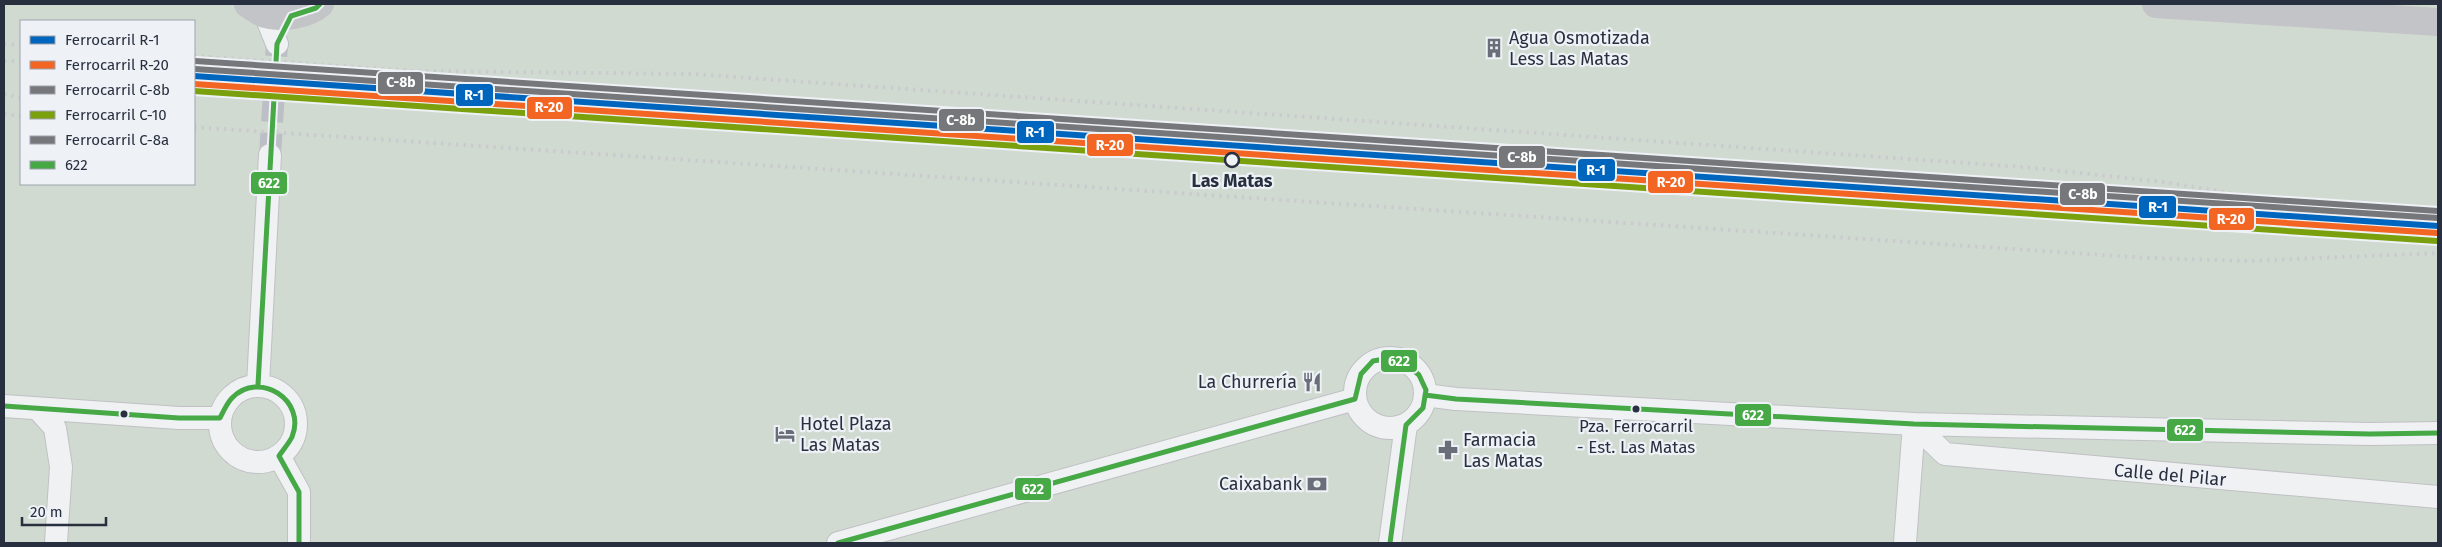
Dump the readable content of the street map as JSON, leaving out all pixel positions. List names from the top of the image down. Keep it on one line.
{"streets":{"street":["Calle del Pilar"]},"places":{"building":["Agua Osmotizada Less Las Matas"],"other":["Las Matas","Pza. Ferrocarril - Est. Las Matas"],"restaurant":["La Churrería"],"hotel":["Hotel Plaza Las Matas"],"pharmacy":["Farmacia Las Matas"],"bank":["Caixabank"]},"lines":["transit line 622","rail line C-8a","rail line C-8b","rail line R-1","rail line R-20","rail line C-10"],"legend":["Ferrocarril R-1","Ferrocarril R-20","Ferrocarril C-8b","Ferrocarril C-10","Ferrocarril C-8a","622"],"scale_bar":"20 m"}
